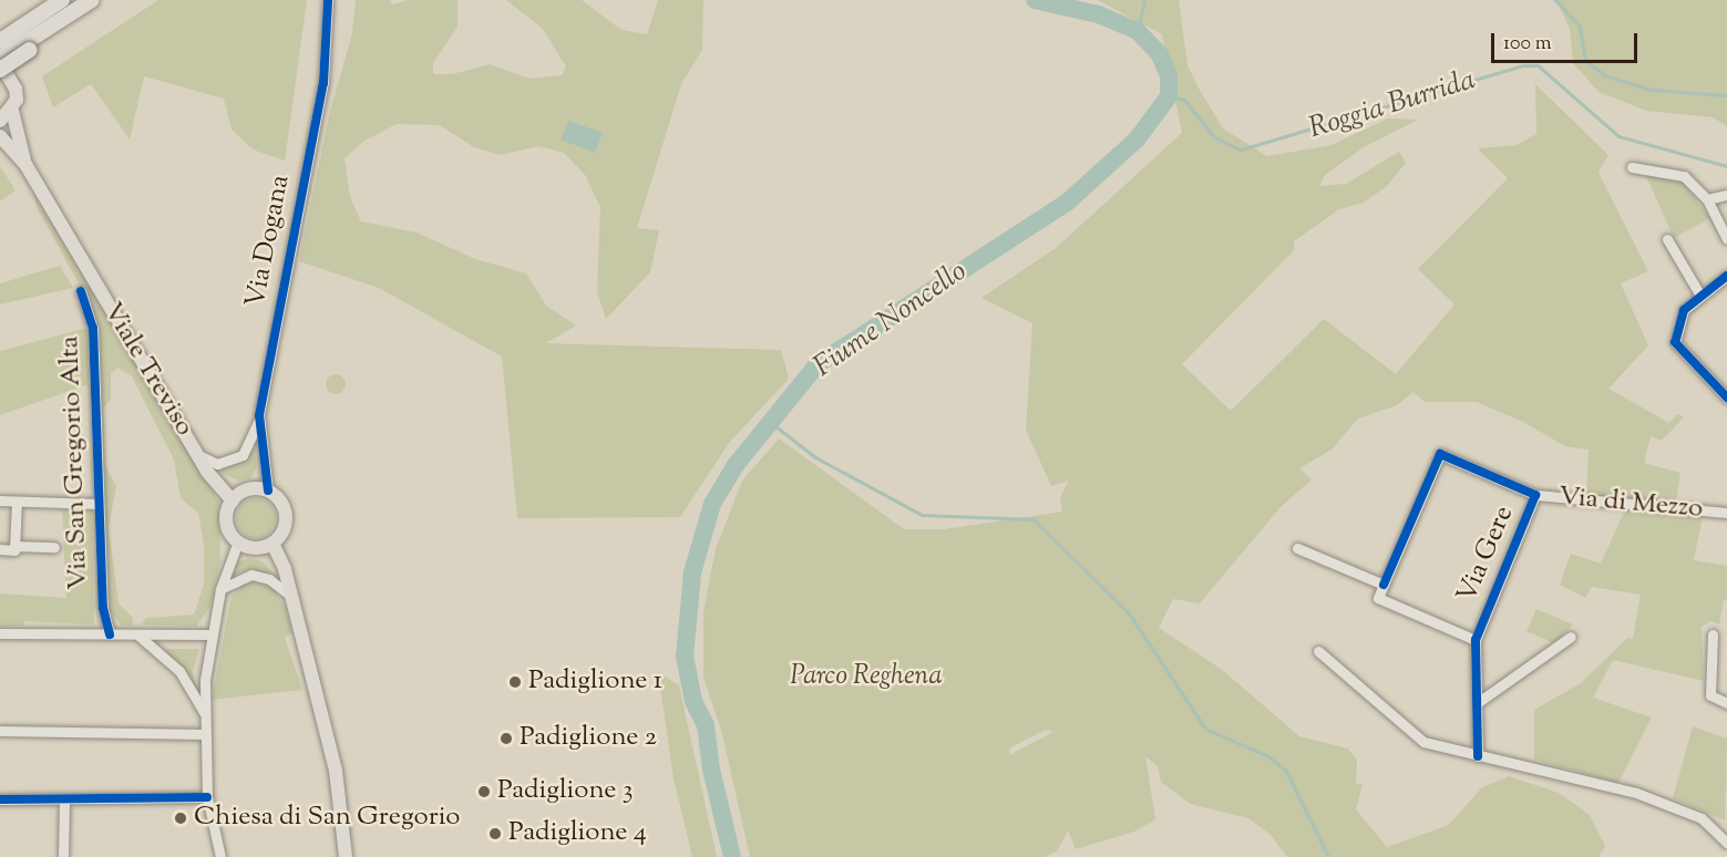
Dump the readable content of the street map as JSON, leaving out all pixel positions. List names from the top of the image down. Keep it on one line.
{"streets":{"main road":["Viale Treviso"],"street":["Via Dogana","Via San Gregorio Alta","Via di Mezzo","Via Gere"]},"crossings":[["Via Dogana","Viale Treviso"],["Via di Mezzo","Via Gere"]],"water":["Roggia Burrida","Fiume Noncello"],"parks":["Parco Reghena"],"places":["Padiglione 1","Padiglione 2","Padiglione 3","Chiesa di San Gregorio","Padiglione 4"],"scale_bar":"100 m"}
